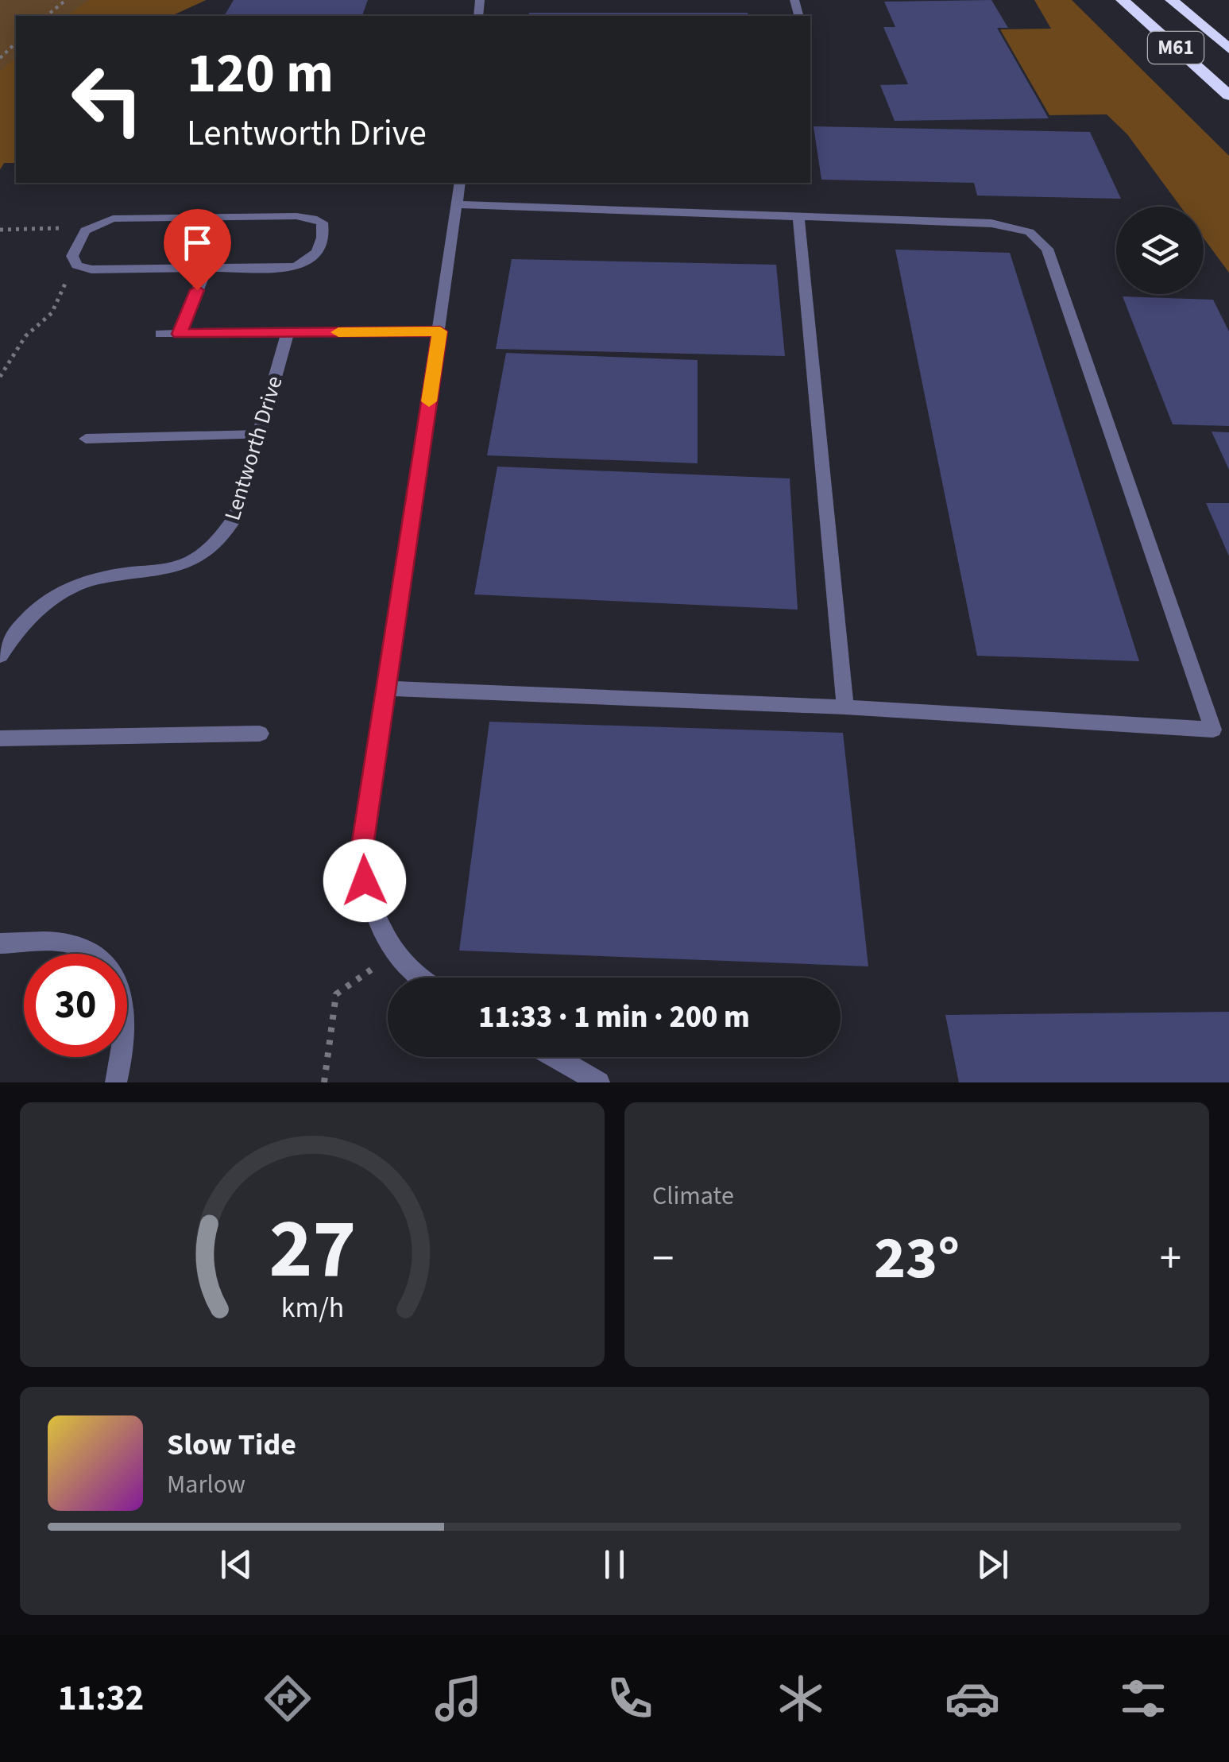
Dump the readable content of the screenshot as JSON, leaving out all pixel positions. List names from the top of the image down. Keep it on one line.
{"streets":{"highway":["M61"],"street":["Lentworth Drive"]},"page":{"turn":["120 m","Lentworth Drive"],"limit":"30","trip":"11:33 · 1 min · 200 m","tile":"Climate","heat":["−","23°","+"],"song":["Slow Tide","Marlow"],"tabs":"11:32","gauge":["27","km/h"]}}
